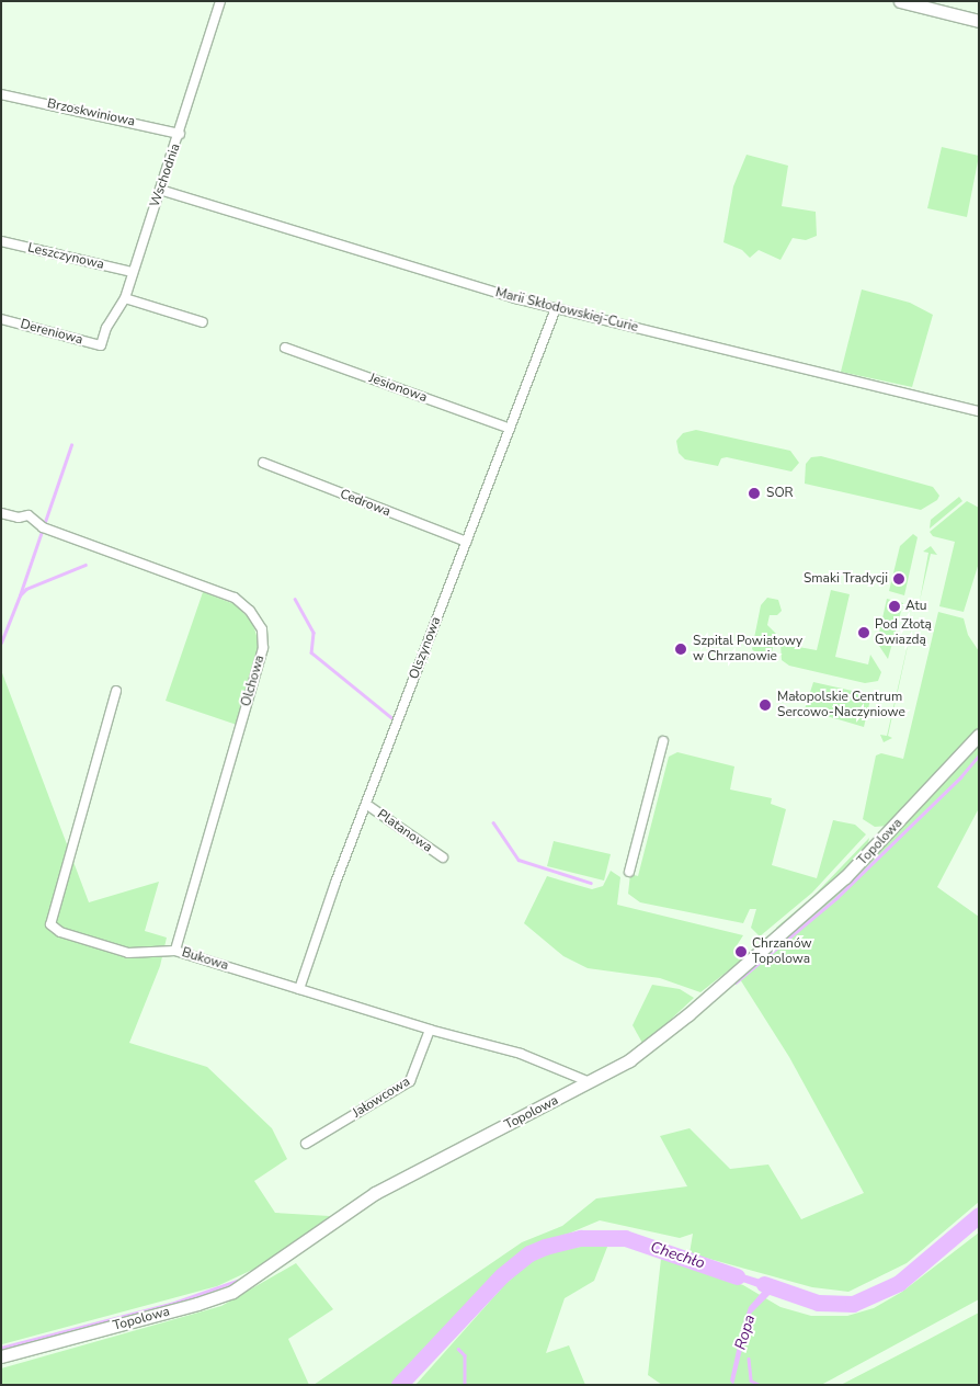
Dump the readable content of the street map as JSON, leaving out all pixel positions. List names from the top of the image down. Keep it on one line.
{"streets":{"street":["Brzoskwiniowa","Wschodnia","Leszczynowa","Marii Skłodowskiej-Curie","Dereniowa","Jesionowa","Cedrowa","Olszynowa","Olchowa","Platanowa","Topolowa","Bukowa","Jałowcowa"]},"crossings":[["Brzoskwiniowa","Wschodnia"],["Wschodnia","Leszczynowa"],["Wschodnia","Marii Skłodowskiej-Curie"],["Wschodnia","Dereniowa"],["Marii Skłodowskiej-Curie","Olszynowa"],["Jesionowa","Olszynowa"],["Cedrowa","Olszynowa"],["Olszynowa","Platanowa"],["Olszynowa","Bukowa"],["Olchowa","Bukowa"],["Topolowa","Bukowa"],["Bukowa","Jałowcowa"]],"water":["Chechło","Ropa"],"places":["SOR","Smaki Tradycji","Atu","Pod Złotą Gwiazdą","Szpital Powiatowy w Chrzanowie","Małopolskie Centrum Sercowo-Naczyniowe","Chrzanów Topolowa"]}
